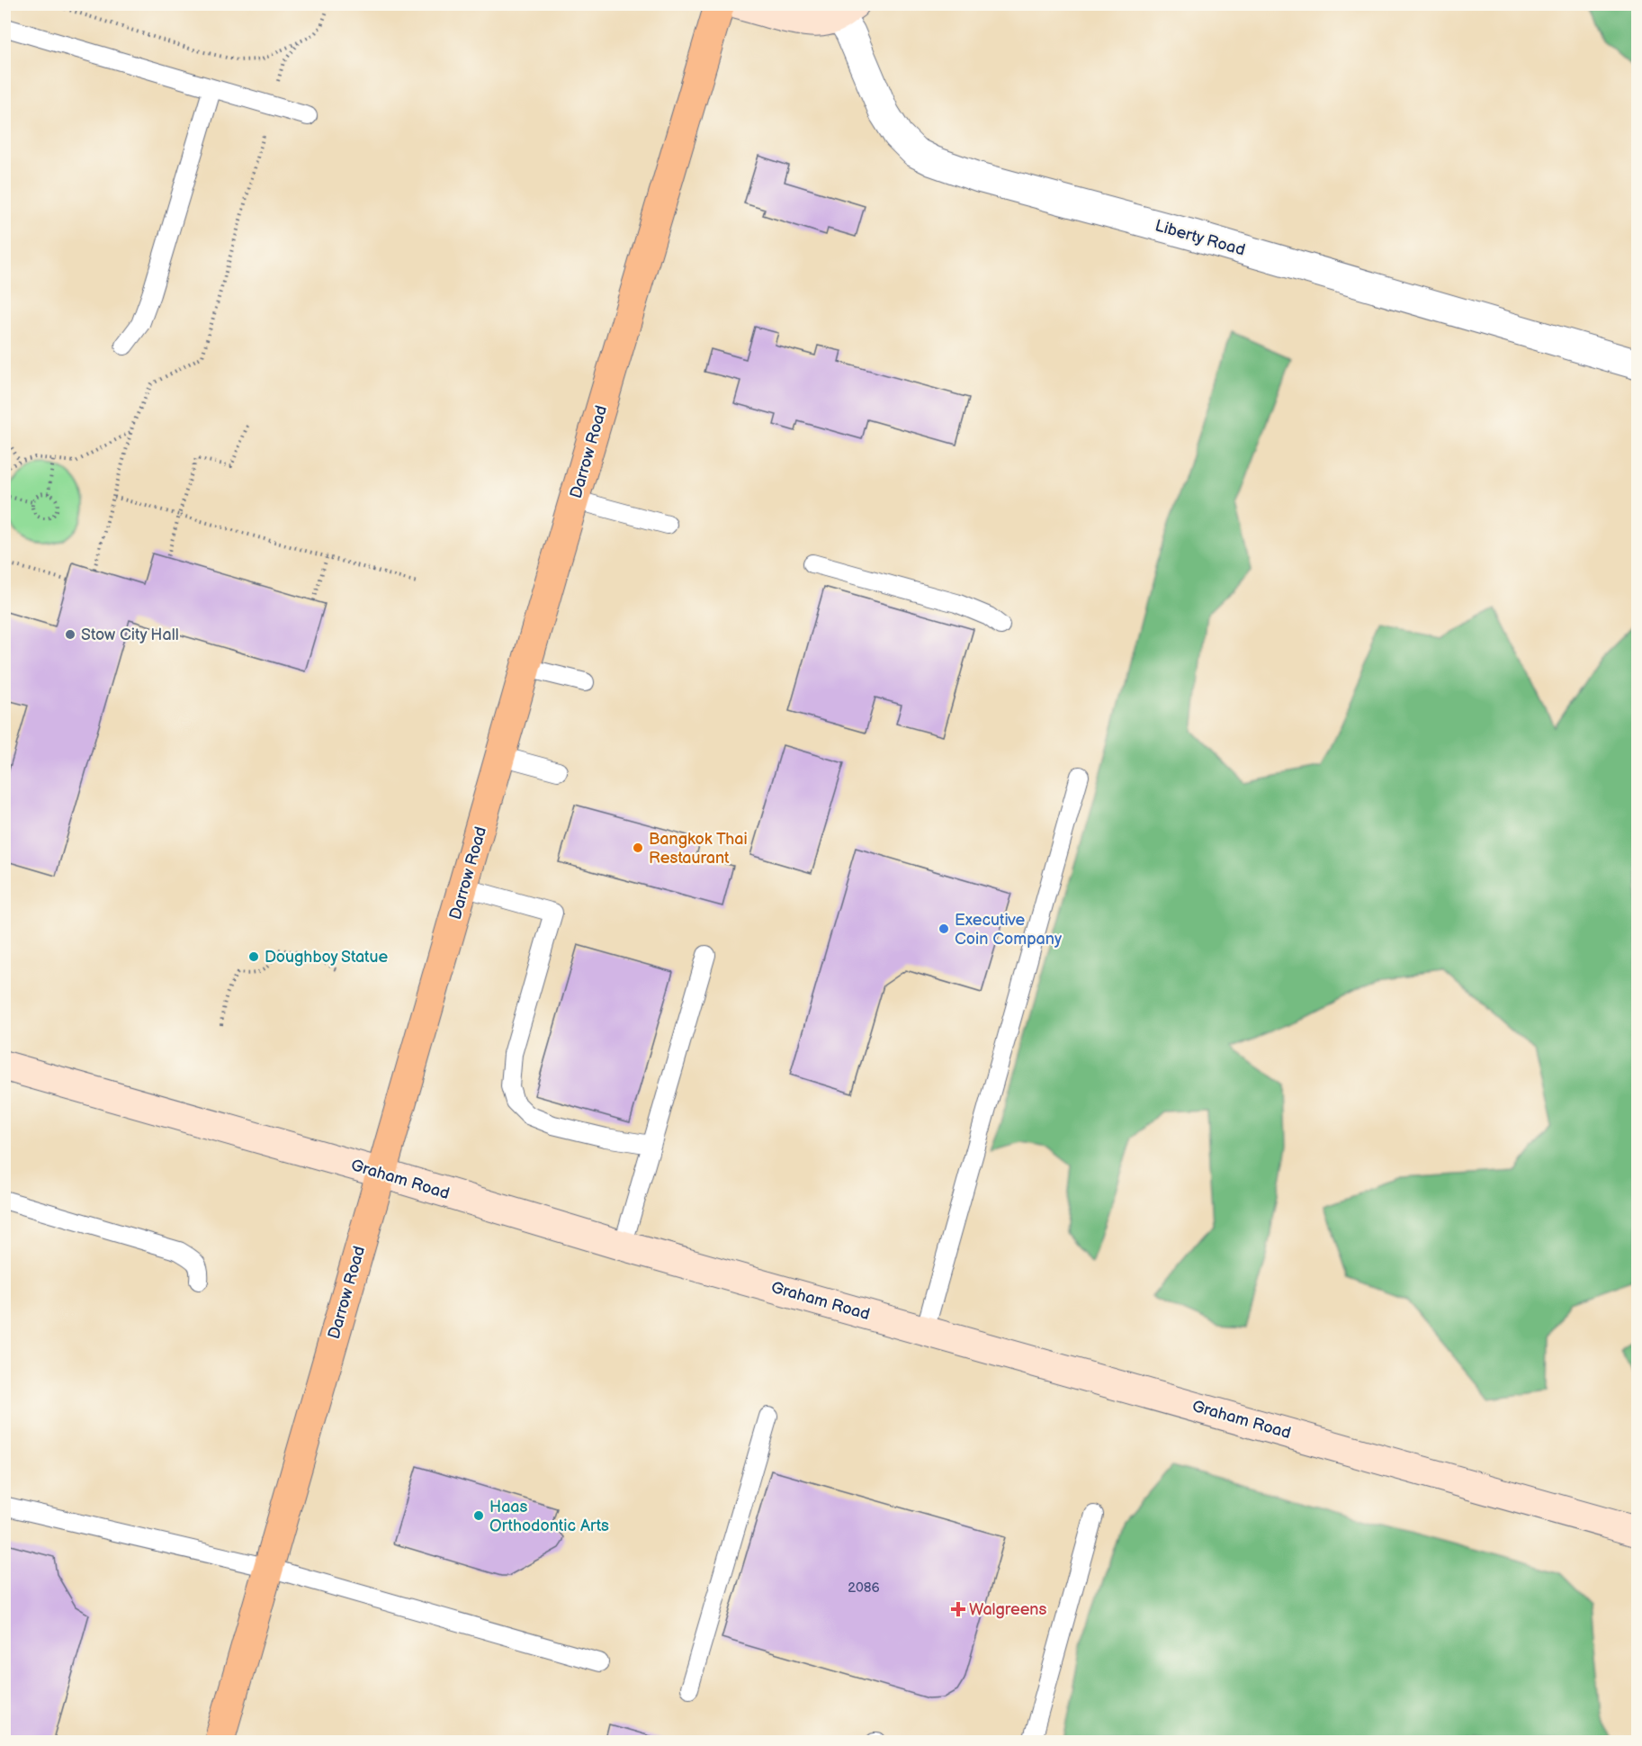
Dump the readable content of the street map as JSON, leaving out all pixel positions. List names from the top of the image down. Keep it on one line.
{"streets":{"main road":["Darrow Road","Graham Road"],"street":["Liberty Road"]},"crossings":[["Darrow Road","Graham Road"]],"places":{"other":["Stow City Hall","Bangkok Thai Restaurant","Executive Coin Company","Doughboy Statue","Haas Orthodontic Arts"],"health":["Walgreens"]},"house_numbers":["2086"]}
